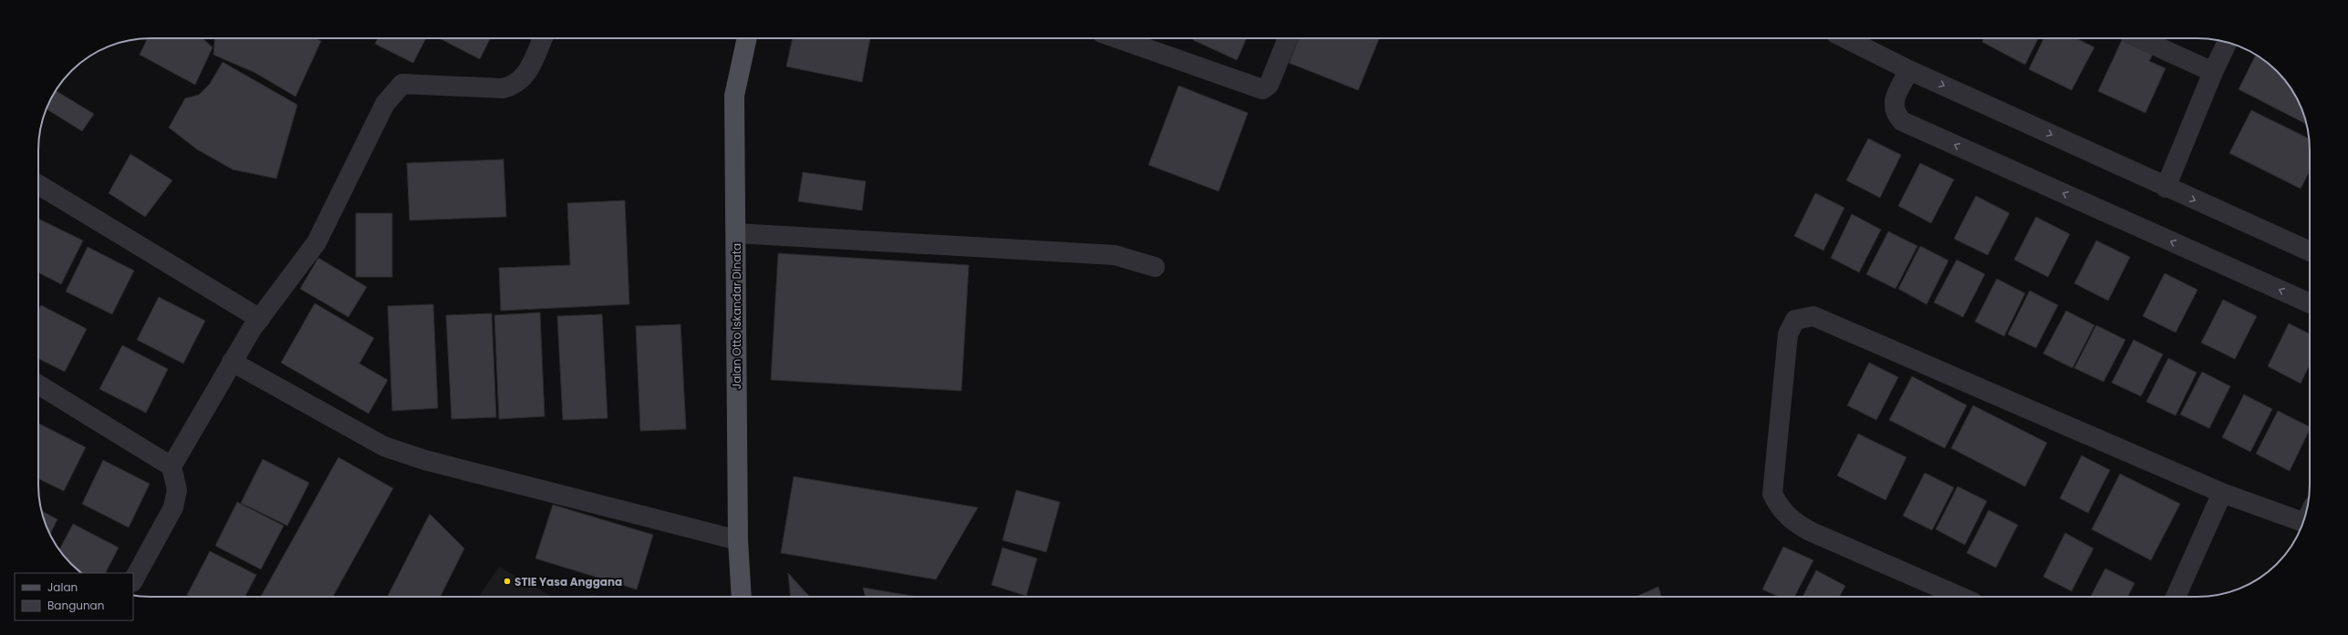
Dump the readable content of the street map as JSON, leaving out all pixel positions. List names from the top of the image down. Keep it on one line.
{"streets":{"main road":["Jalan Otto Iskandar Dinata"]},"places":["STIE Yasa Anggana"],"legend":["Jalan","Bangunan"]}
